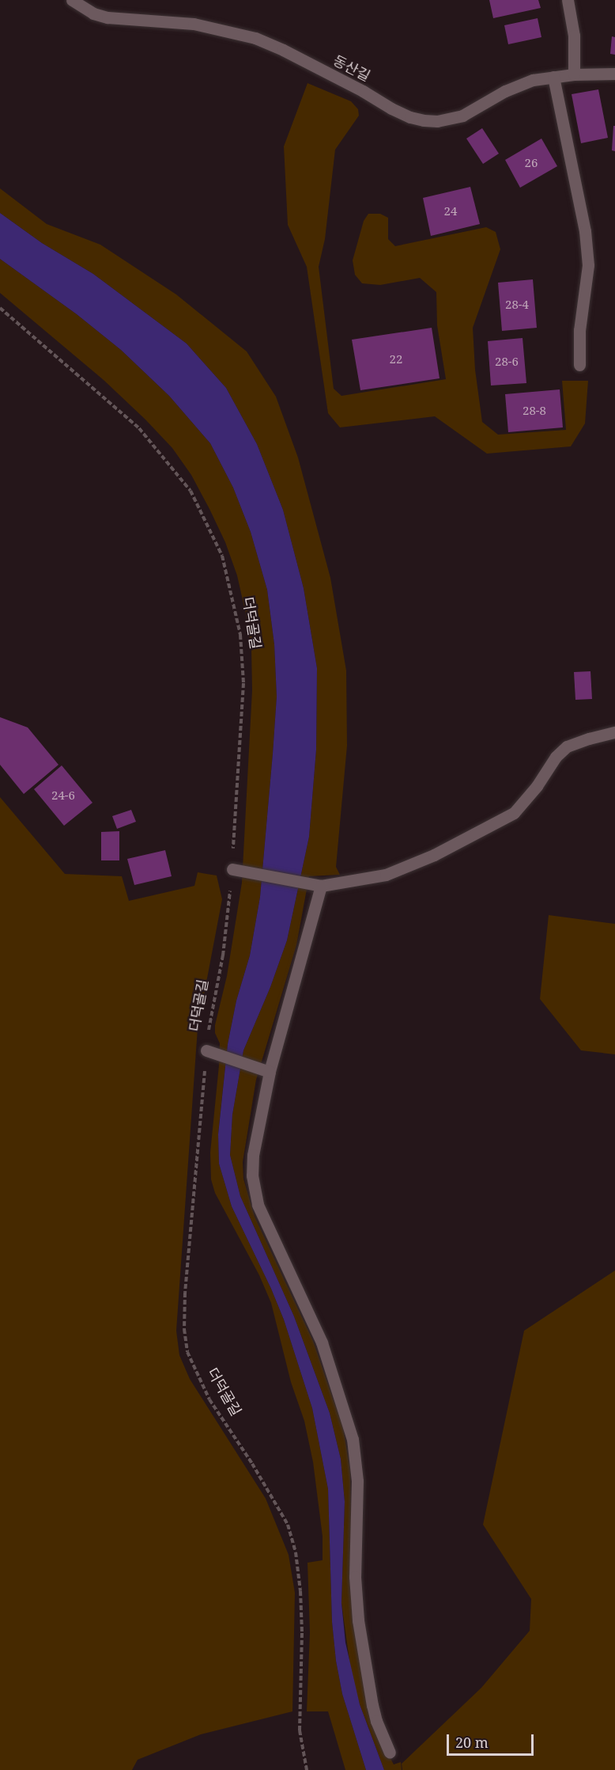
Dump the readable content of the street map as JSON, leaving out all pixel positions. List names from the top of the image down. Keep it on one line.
{"streets":{"street":["동산길"],"path":["더덕골길"]},"house_numbers":["26","24","28-4","22","28-6","28-8","24-6"],"scale_bar":"20 m"}
